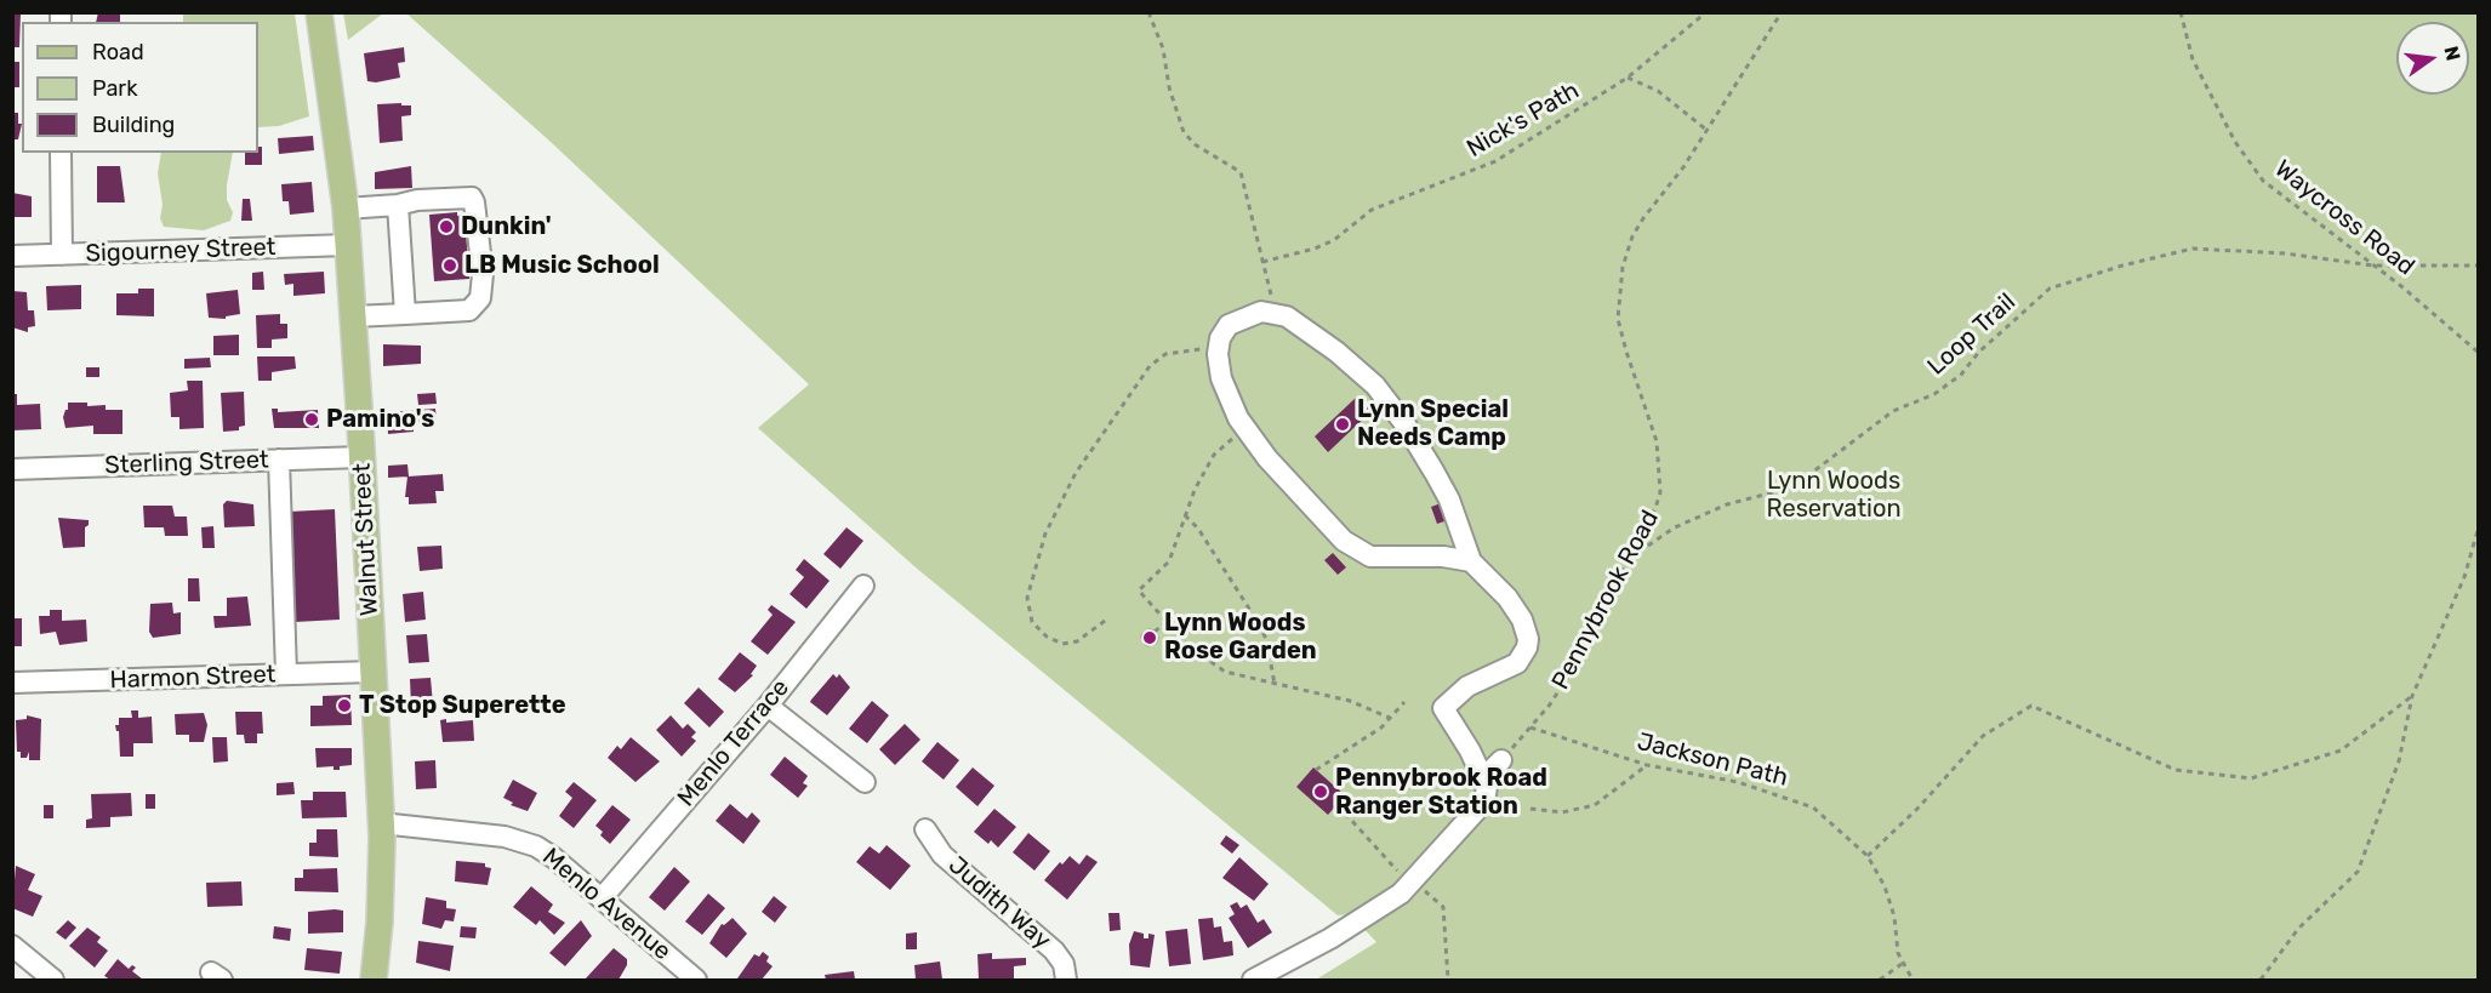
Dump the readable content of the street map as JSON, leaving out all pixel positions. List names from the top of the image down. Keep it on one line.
{"streets":{"main road":["Walnut Street"],"street":["Sigourney Street","Sterling Street","Pennybrook Road","Harmon Street","Menlo Terrace","Judith Way","Menlo Avenue"],"path":["Nick's Path","Waycross Road","Loop Trail","Jackson Path"]},"crossings":[["Waycross Road","Loop Trail"],["Sigourney Street","Walnut Street"],["Loop Trail","Pennybrook Road"],["Sterling Street","Walnut Street"],["Walnut Street","Harmon Street"],["Walnut Street","Menlo Avenue"],["Pennybrook Road","Jackson Path"],["Menlo Terrace","Menlo Avenue"]],"parks":["Lynn Woods Reservation"],"places":["Dunkin'","LB Music School","Pamino's","Lynn Special Needs Camp","Lynn Woods Rose Garden","T Stop Superette","Pennybrook Road Ranger Station"],"legend":["Road","Park","Building"],"north":"right"}
